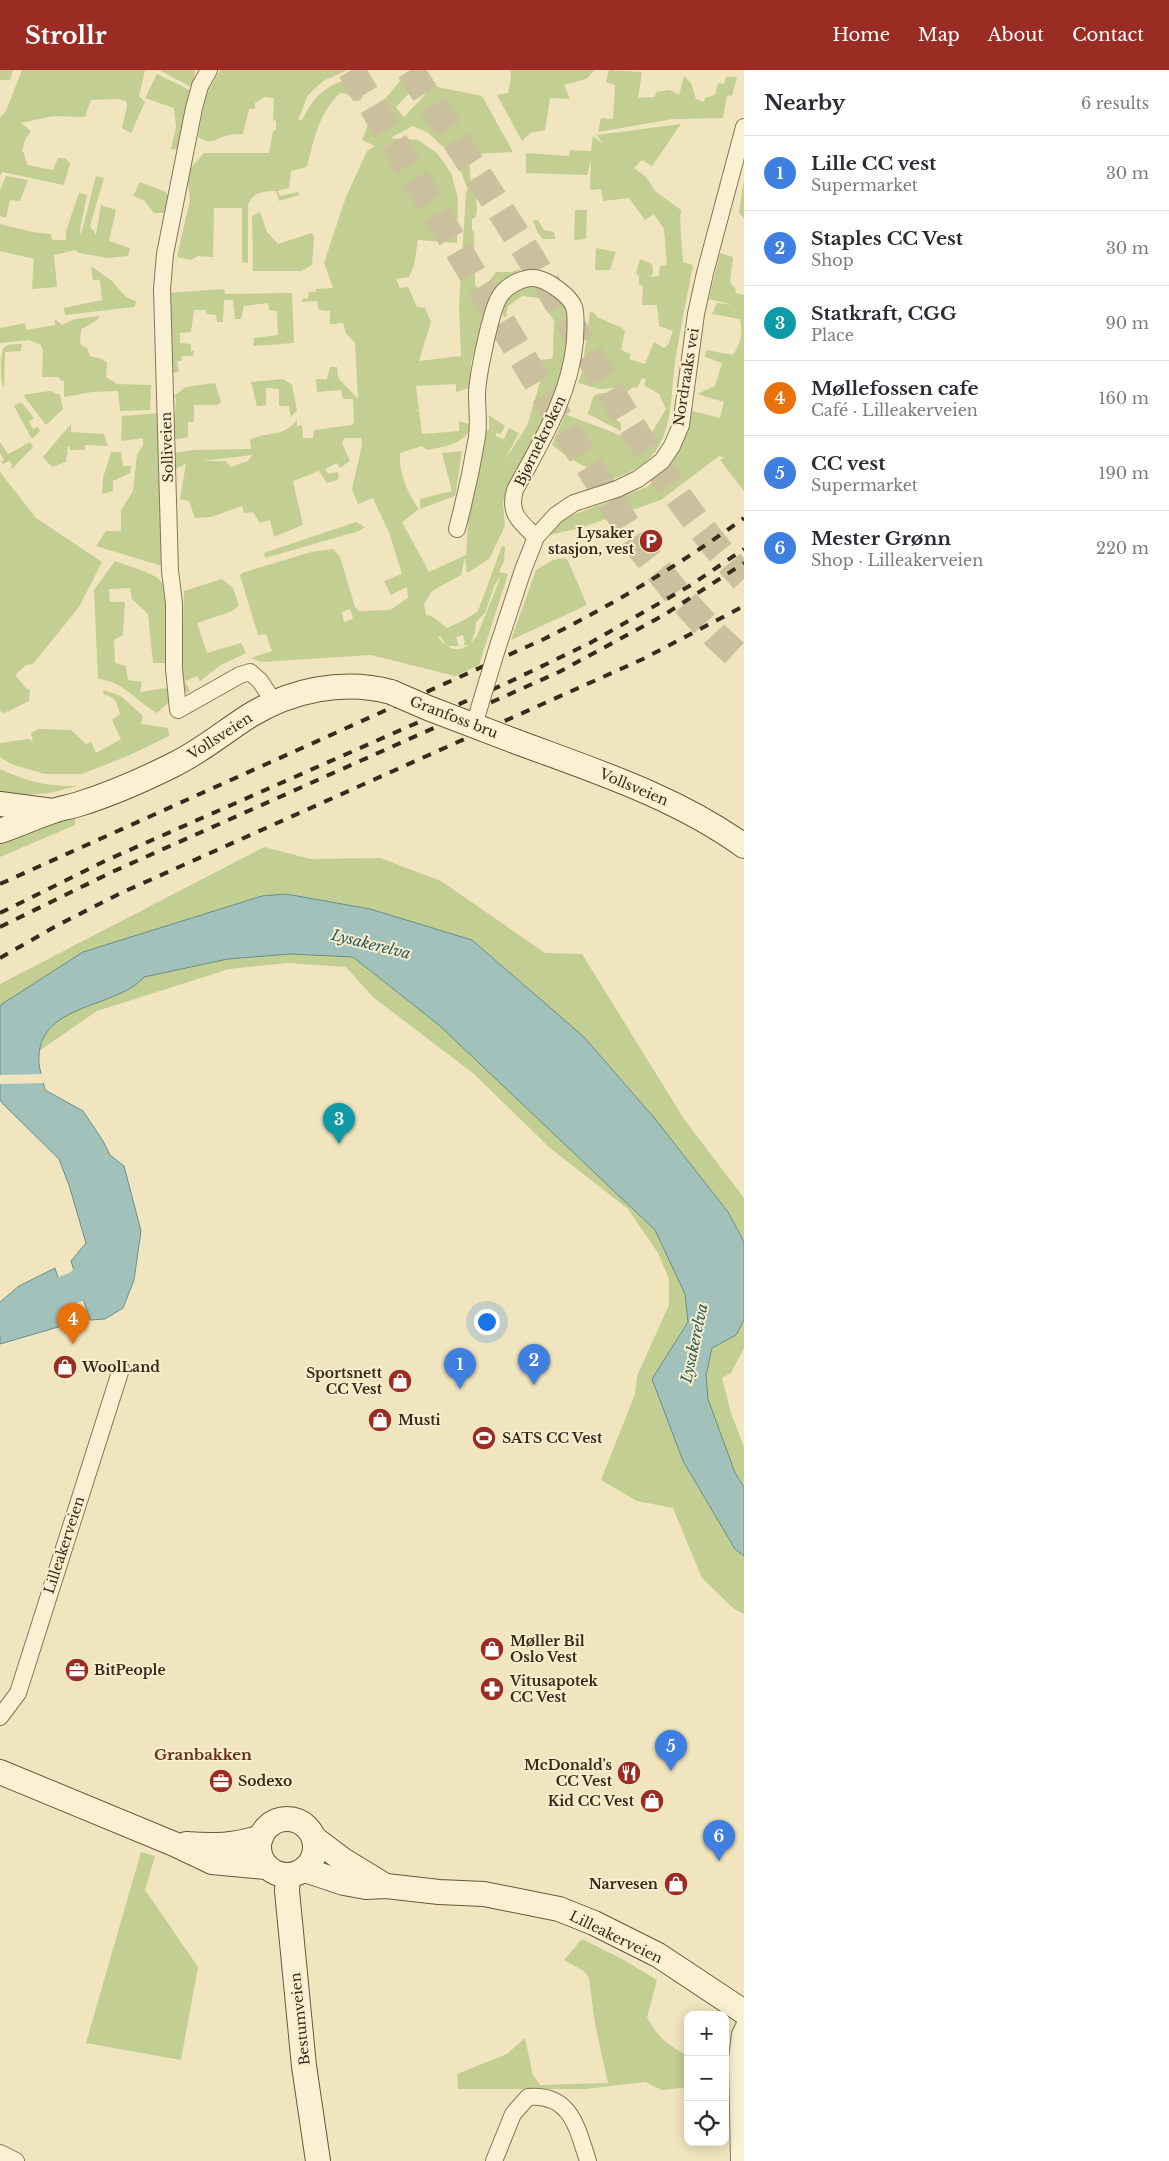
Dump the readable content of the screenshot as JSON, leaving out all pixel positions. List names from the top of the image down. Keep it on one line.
{"streets":{"main road":["Granfoss bru","Vollsveien","Lilleakerveien","Bestumveien"],"street":["Nordraaks vei","Bjørnekroken","Solliveien"]},"crossings":[["Nordraaks vei","Bjørnekroken"],["Nordraaks vei","Granfoss bru"],["Solliveien","Vollsveien"],["Granfoss bru","Vollsveien"],["Lilleakerveien","Bestumveien"]],"districts":["Granbakken"],"water":["Lysakerelva"],"places":{"parking":["Lysaker stasjon, vest"],"shop":["WoolLand","Sportsnett CC Vest","Musti","Møller Bil Oslo Vest","Kid CC Vest","Narvesen"],"sports":["SATS CC Vest"],"office":["BitPeople","Sodexo"],"pharmacy":["Vitusapotek CC Vest"],"restaurant":["McDonald's CC Vest"]},"page":{"header":"Strollr","nav":["Home","Map","About","Contact"],"heading":["Nearby","6 results"],"list":[{"mark":"1","name":"Lille CC vest","note":"Supermarket","value":"30 m"},{"mark":"2","name":"Staples CC Vest","note":"Shop","value":"30 m"},{"mark":"3","name":"Statkraft, CGG","note":"Place","value":"90 m"},{"mark":"4","name":"Møllefossen cafe","note":"Café · Lilleakerveien","value":"160 m"},{"mark":"5","name":"CC vest","note":"Supermarket","value":"190 m"},{"mark":"6","name":"Mester Grønn","note":"Shop · Lilleakerveien","value":"220 m"}],"pins":["3","4","2","1","5","6"],"map_buttons":["+","−"]}}
